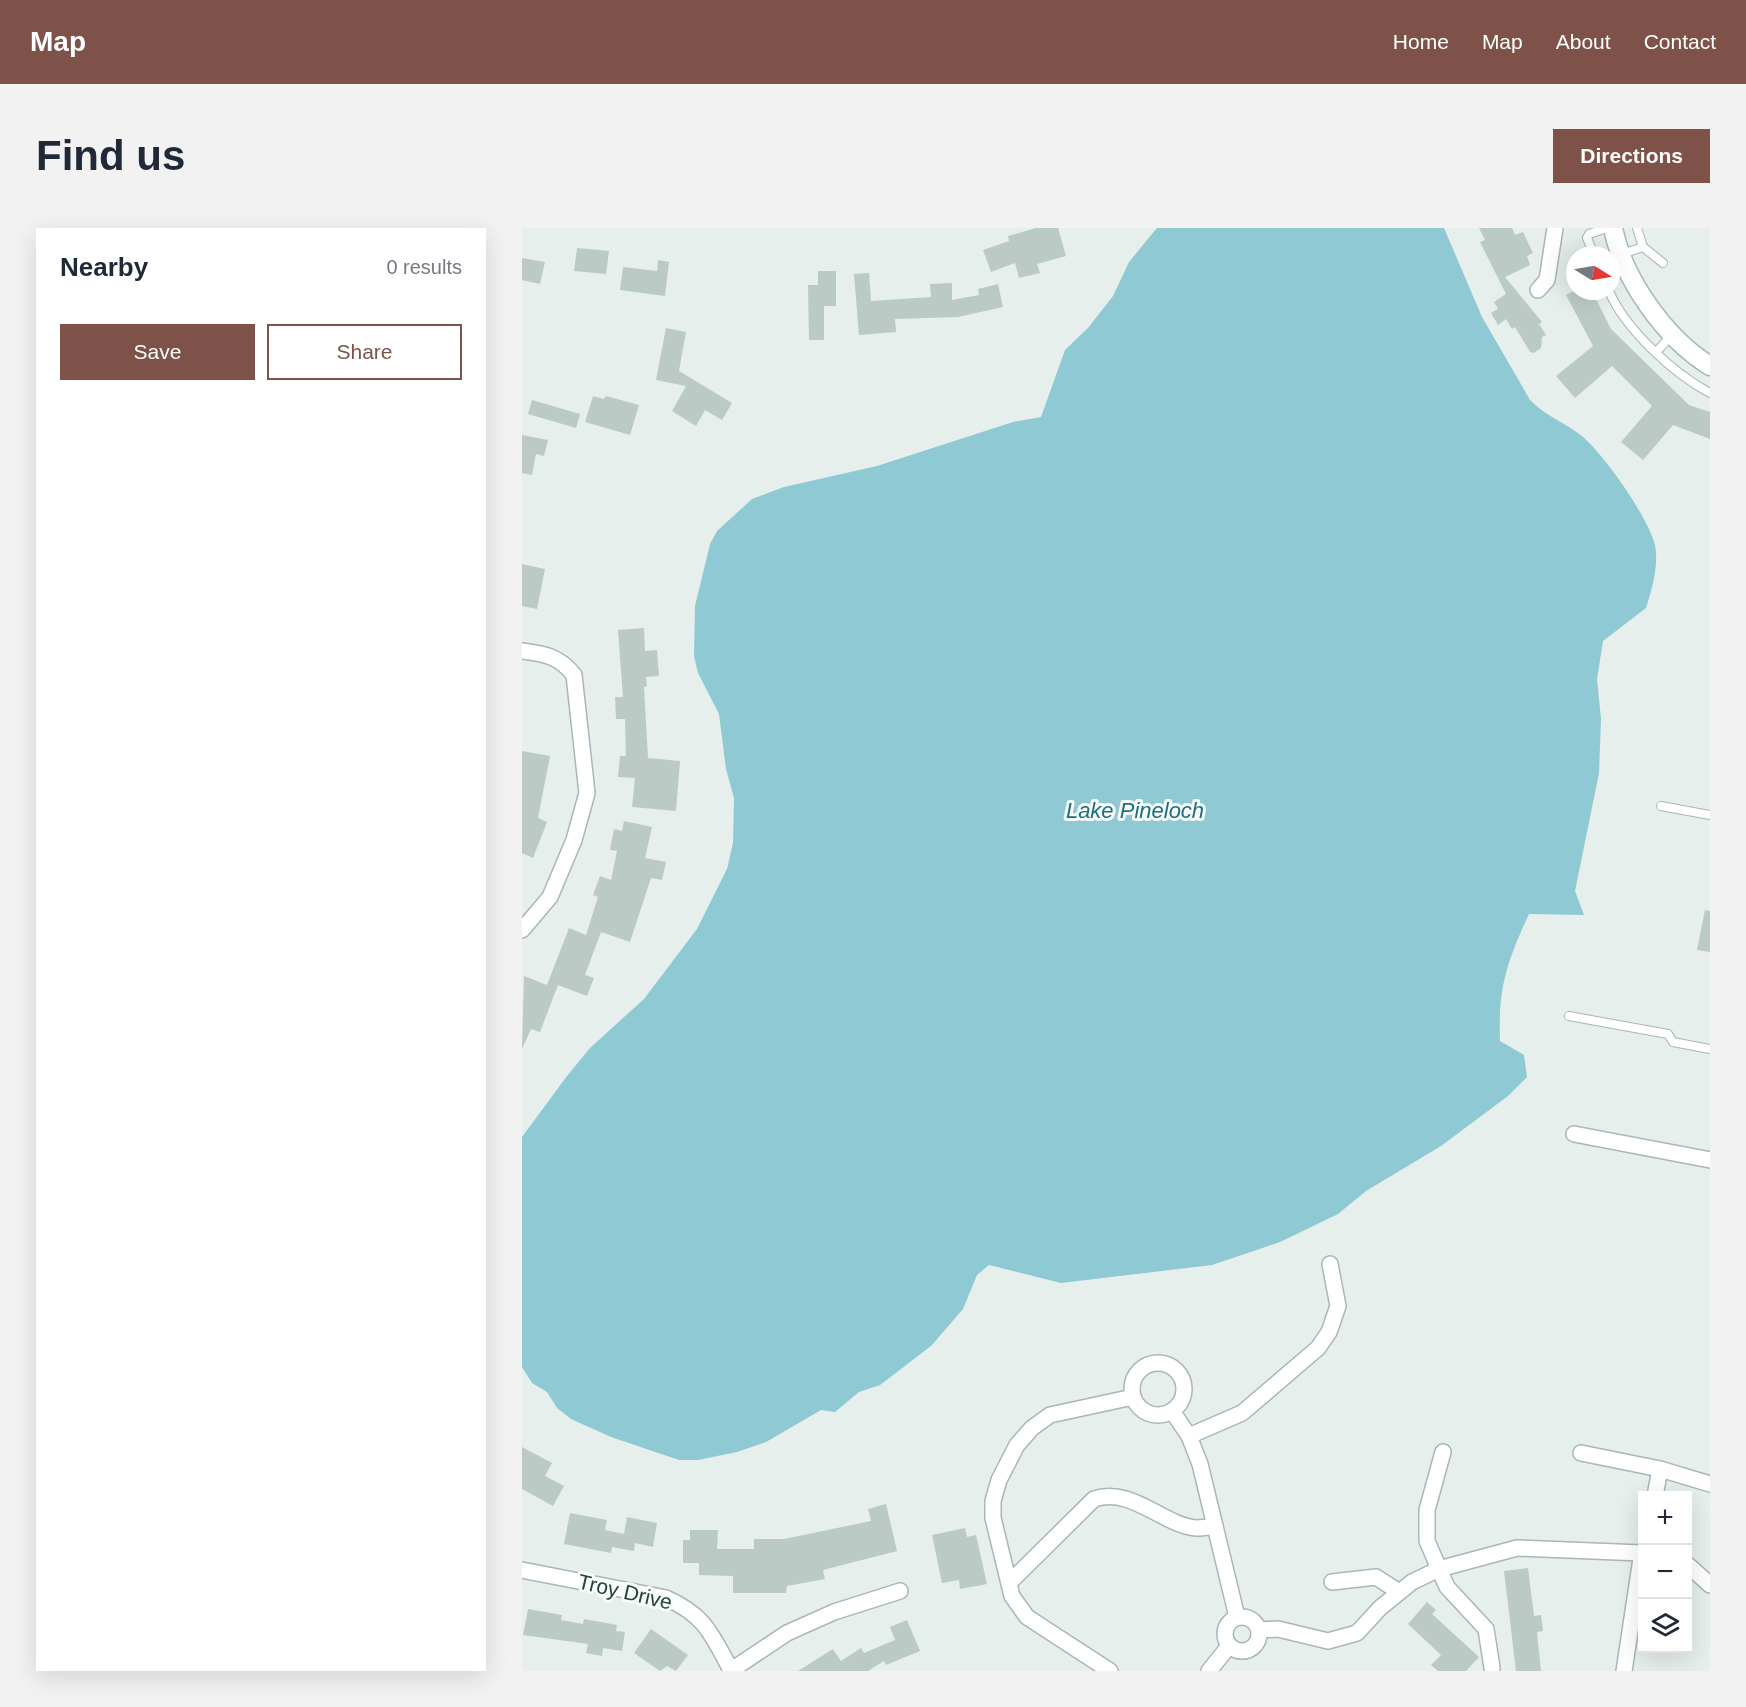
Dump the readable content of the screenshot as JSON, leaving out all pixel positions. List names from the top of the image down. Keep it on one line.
{"streets":{"street":["Troy Drive"]},"water":["Lake Pineloch"],"north":"right","page":{"header":"Map","nav":["Home","Map","About","Contact"],"buttons":["Directions",["Save","Share"]],"title":"Find us","heading":["Nearby","0 results"],"map_buttons":["+","−"]}}
